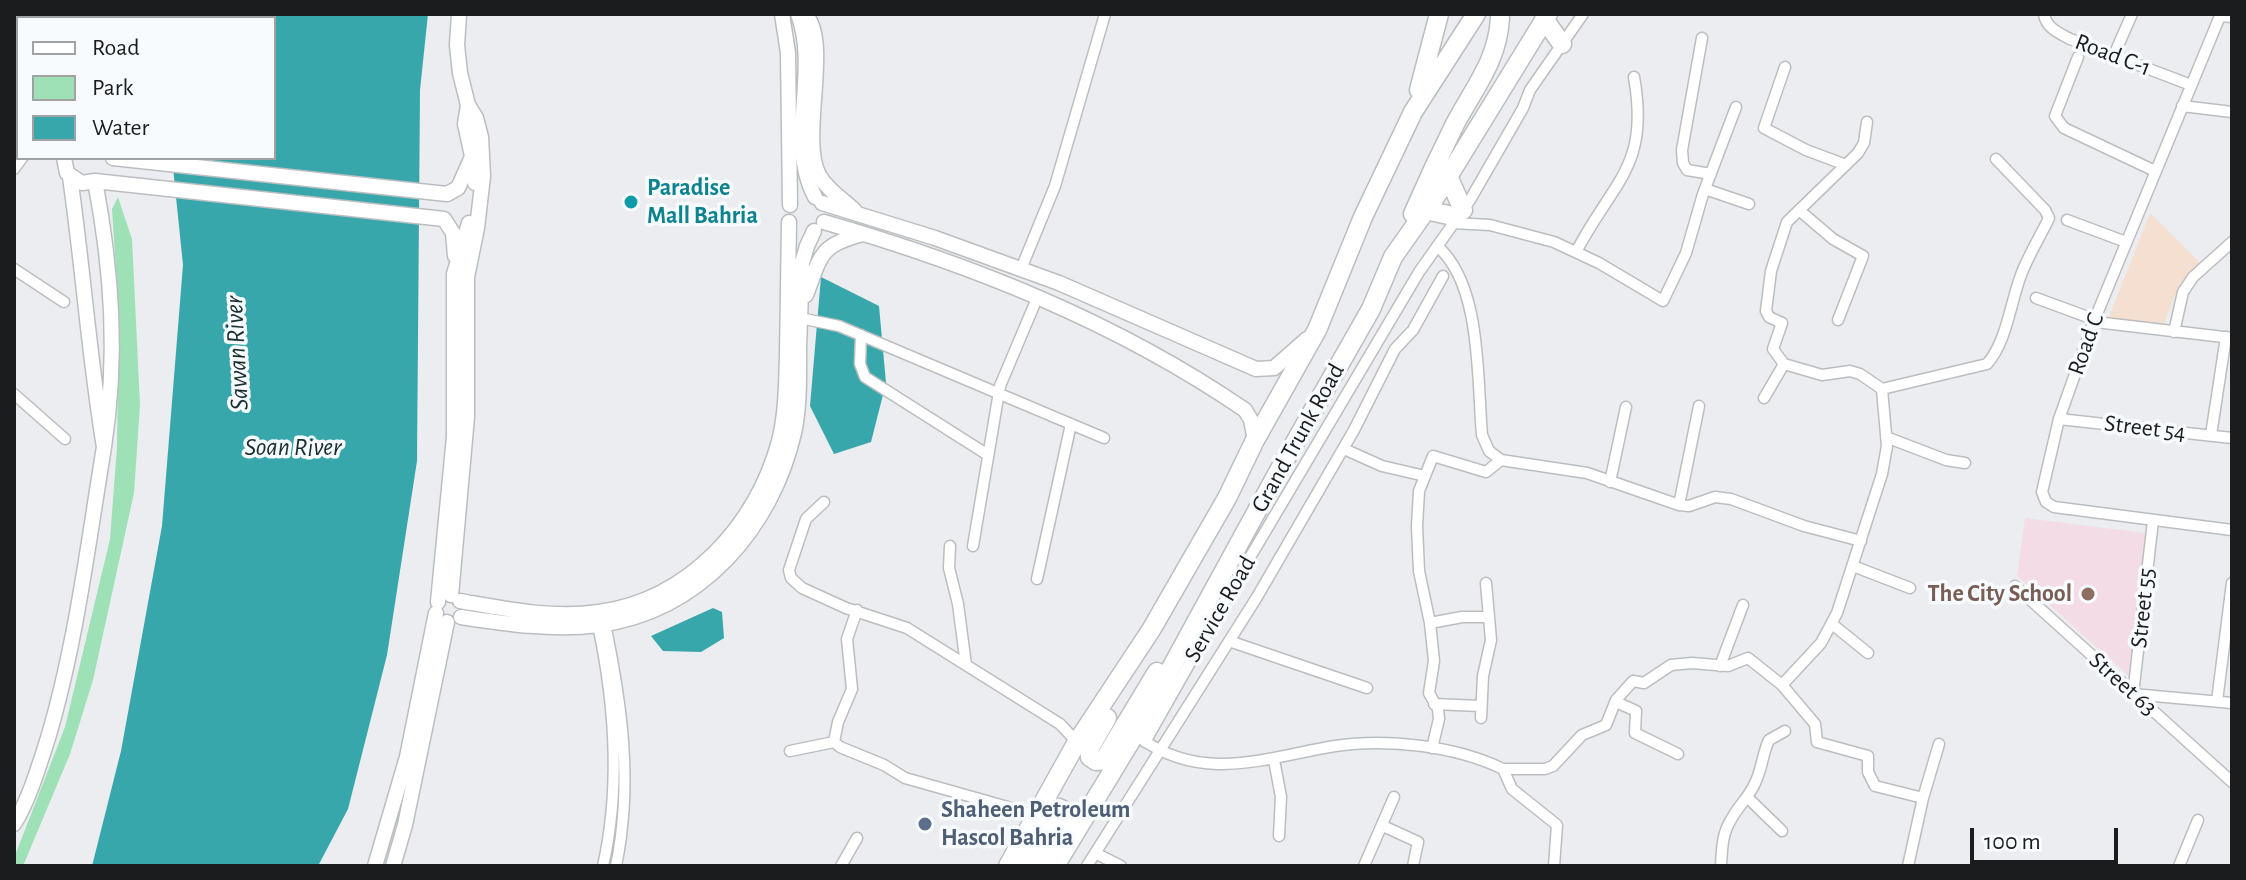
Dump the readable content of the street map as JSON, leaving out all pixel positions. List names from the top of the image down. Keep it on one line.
{"streets":{"highway":["Grand Trunk Road"],"street":["Road C-1","Road C","Street 54","Street 55","Service Road","Street 63"]},"crossings":[["Road C-1","Road C"],["Road C","Street 54"],["Road C","Street 55"],["Grand Trunk Road","Service Road"],["Street 55","Street 63"]],"water":["Sawan River","Soan River"],"places":["Paradise Mall Bahria","The City School","Shaheen Petroleum Hascol Bahria"],"legend":["Road","Park","Water"],"scale_bar":"100 m"}
